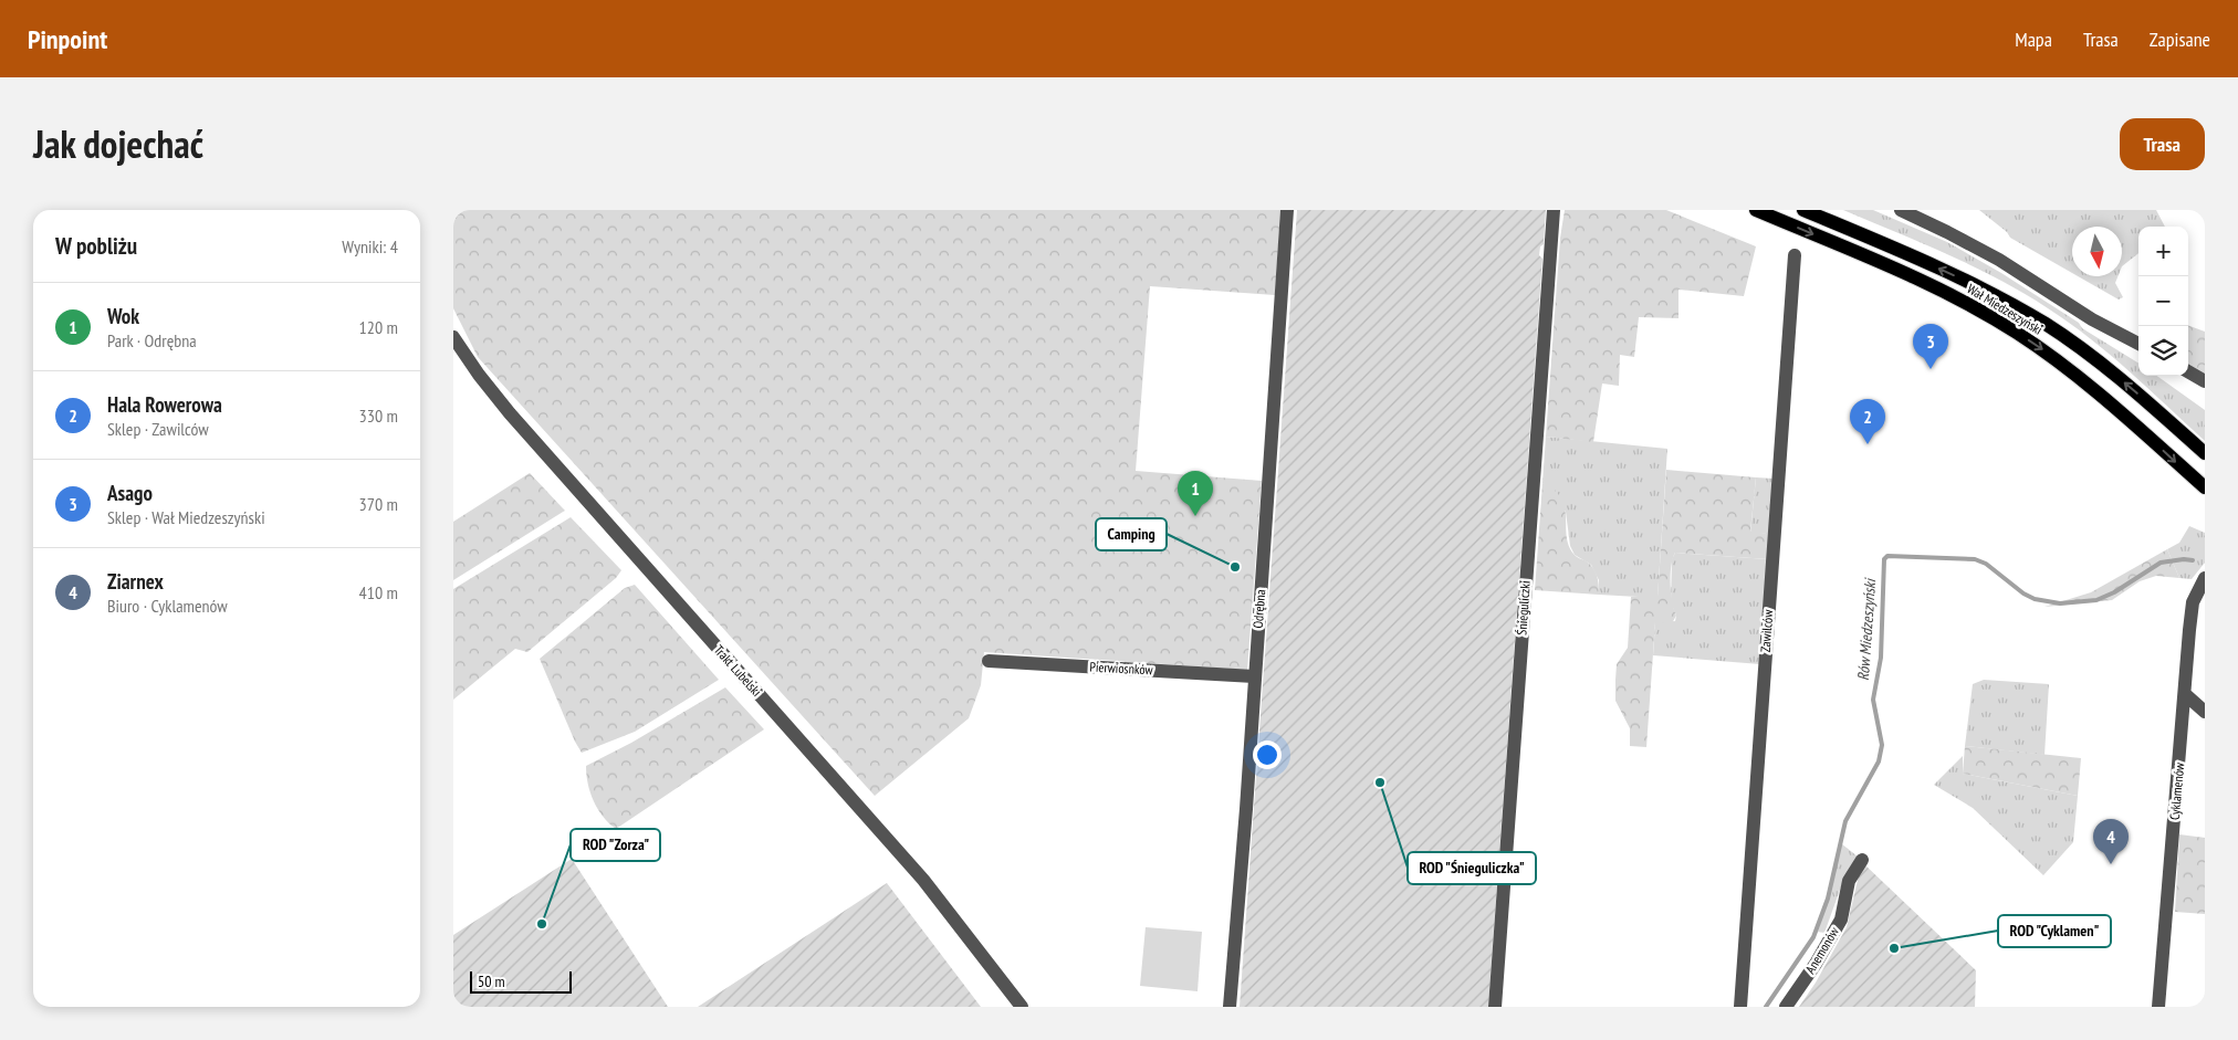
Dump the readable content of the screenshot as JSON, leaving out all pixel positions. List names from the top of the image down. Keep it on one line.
{"streets":{"main road":["Wał Miedzeszyński"],"street":["Śnieguliczki","Odrębna","Zawilców","Pierwiosnków","Trakt Lubelski","Cyklamenów","Anemonów"]},"crossings":[["Odrębna","Pierwiosnków"]],"water":["Rów Miedzeszyński"],"places":["Camping","ROD \"Śnieguliczka\"","ROD \"Zorza\"","ROD \"Cyklamen\""],"scale_bar":"50 m","north":"bottom","page":{"header":"Pinpoint","nav":["Mapa","Trasa","Zapisane"],"title":"Jak dojechać","buttons":"Trasa","heading":["W pobliżu","Wyniki: 4"],"map_buttons":["+","−"],"list":[{"mark":"1","name":"Wok","note":"Park · Odrębna","value":"120 m"},{"mark":"2","name":"Hala Rowerowa","note":"Sklep · Zawilców","value":"330 m"},{"mark":"3","name":"Asago","note":"Sklep · Wał Miedzeszyński","value":"370 m"},{"mark":"4","name":"Ziarnex","note":"Biuro · Cyklamenów","value":"410 m"}],"pins":["3","2","1","4"],"scale":"50 m"}}
